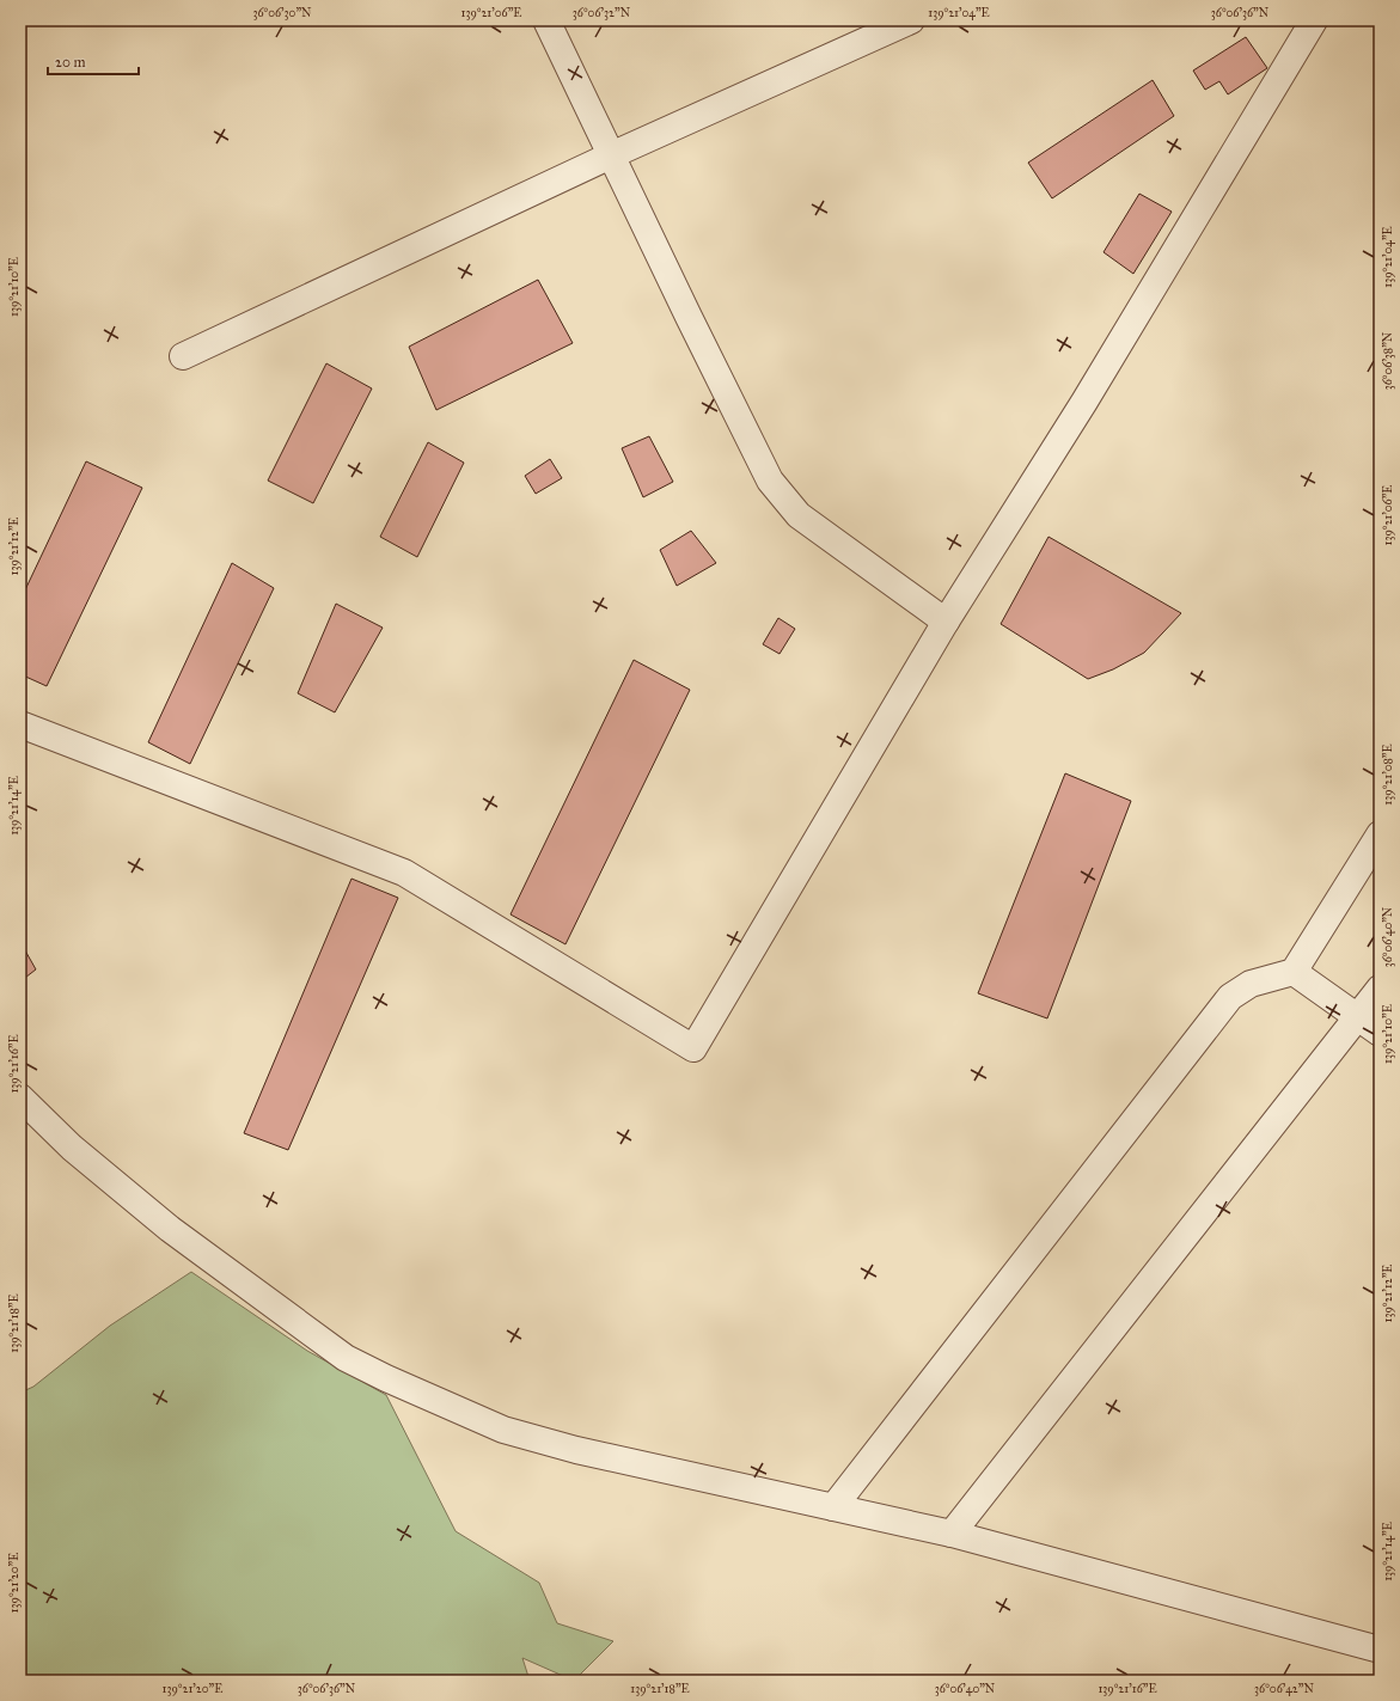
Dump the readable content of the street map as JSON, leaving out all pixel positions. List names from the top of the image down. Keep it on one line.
{"scale_bar":"20 m","coordinates":["36°06'30\"N","139°21'06\"E","36°06'32\"N","139°21'04\"E","36°06'36\"N","139°21'10\"E","36°06'38\"N","139°21'12\"E","139°21'08\"E","139°21'14\"E","36°06'40\"N","139°21'16\"E","139°21'18\"E","139°21'20\"E","36°06'42\"N"]}
